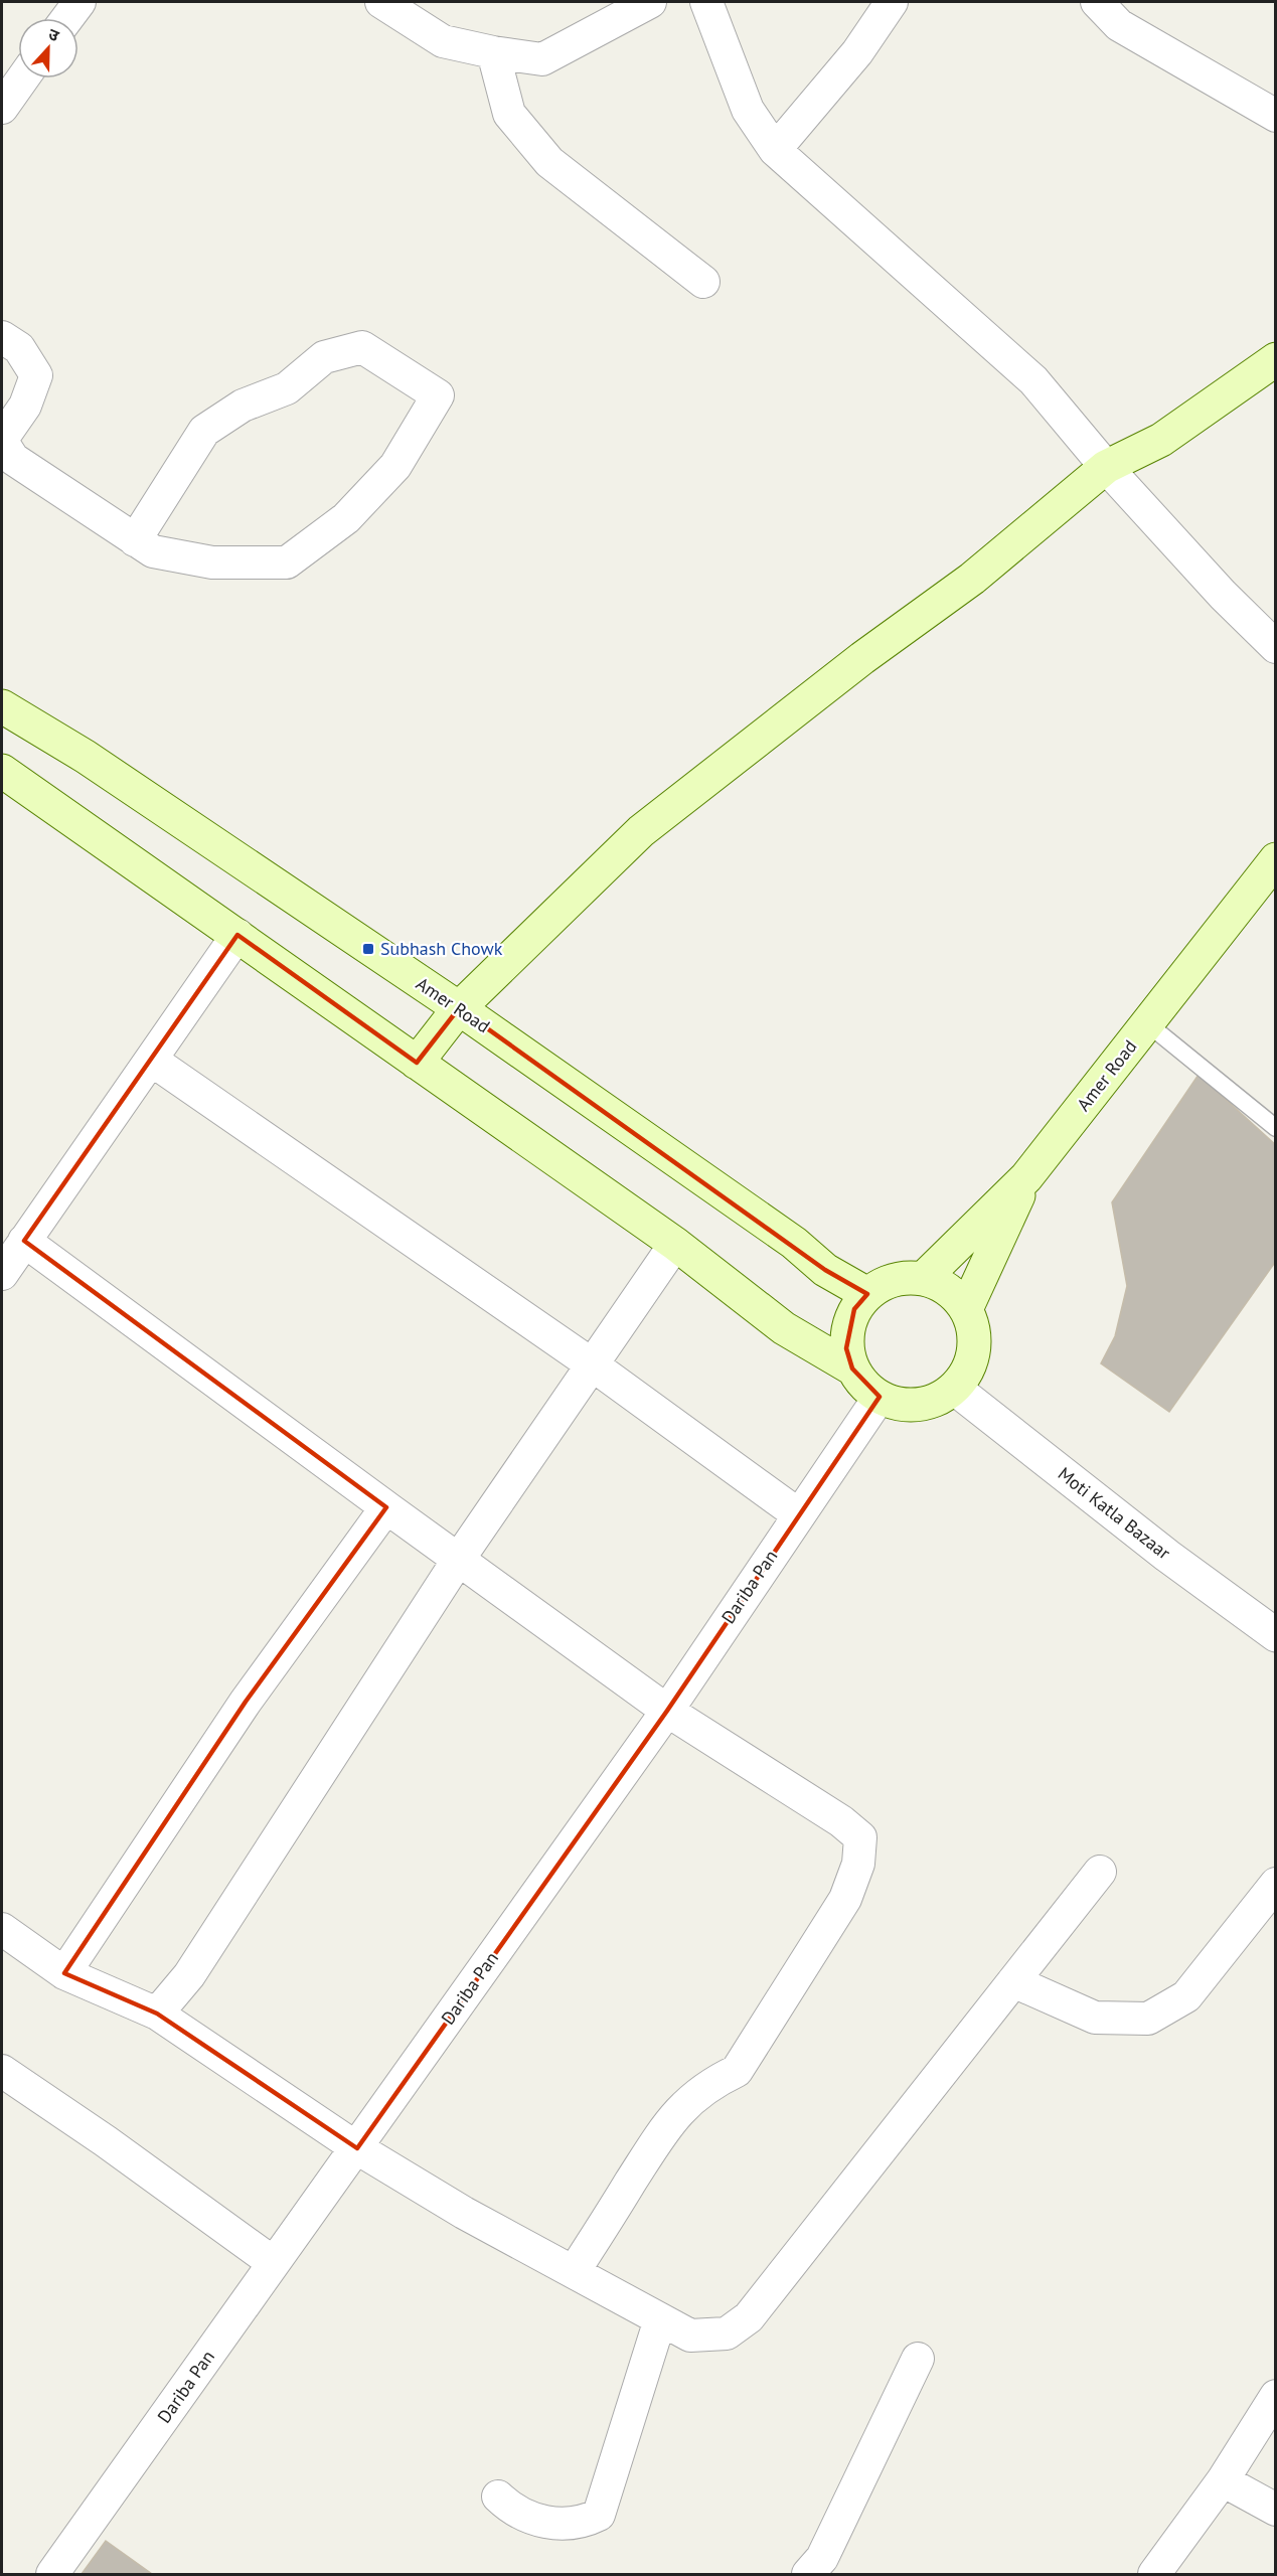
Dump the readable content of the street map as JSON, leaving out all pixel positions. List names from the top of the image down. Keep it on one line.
{"streets":{"main road":["Amer Road"],"street":["Moti Katla Bazaar","Dariba Pan"]},"crossings":[["Amer Road","Moti Katla Bazaar"],["Amer Road","Dariba Pan"],["Moti Katla Bazaar","Dariba Pan"]],"places":{"transit":["Subhash Chowk"]},"north":"top"}
